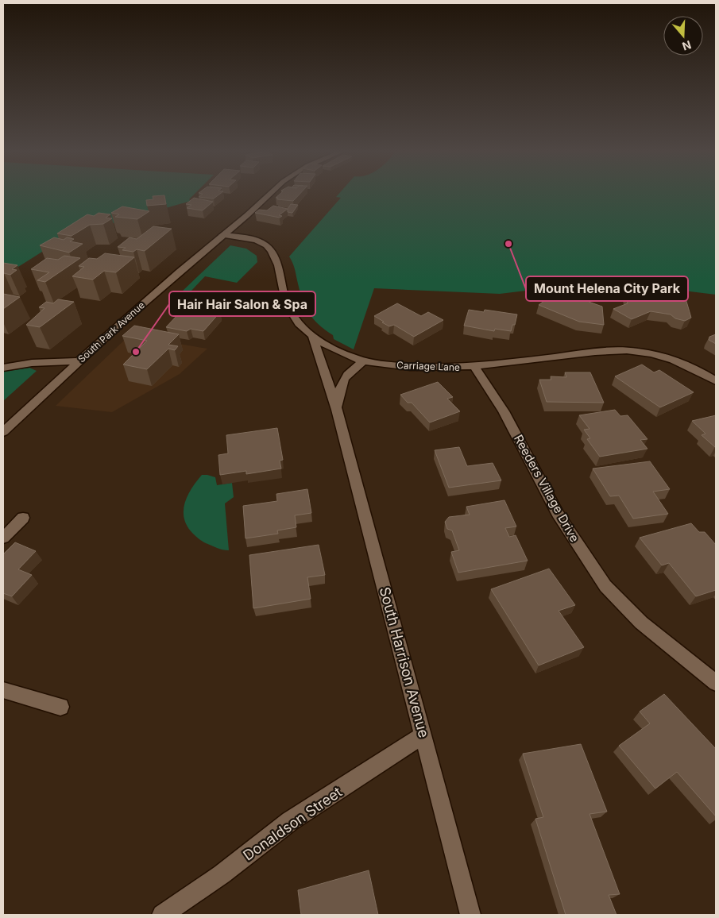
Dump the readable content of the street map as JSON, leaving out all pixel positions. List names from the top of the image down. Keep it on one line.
{"streets":{"street":["South Park Avenue","Carriage Lane","Reeders Village Drive","South Harrison Avenue","Donaldson Street"]},"crossings":[["South Park Avenue","Carriage Lane"],["Carriage Lane","Reeders Village Drive"],["Carriage Lane","South Harrison Avenue"],["South Harrison Avenue","Donaldson Street"]],"places":["Mount Helena City Park","Hair Hair Salon & Spa"],"north":"bottom"}
